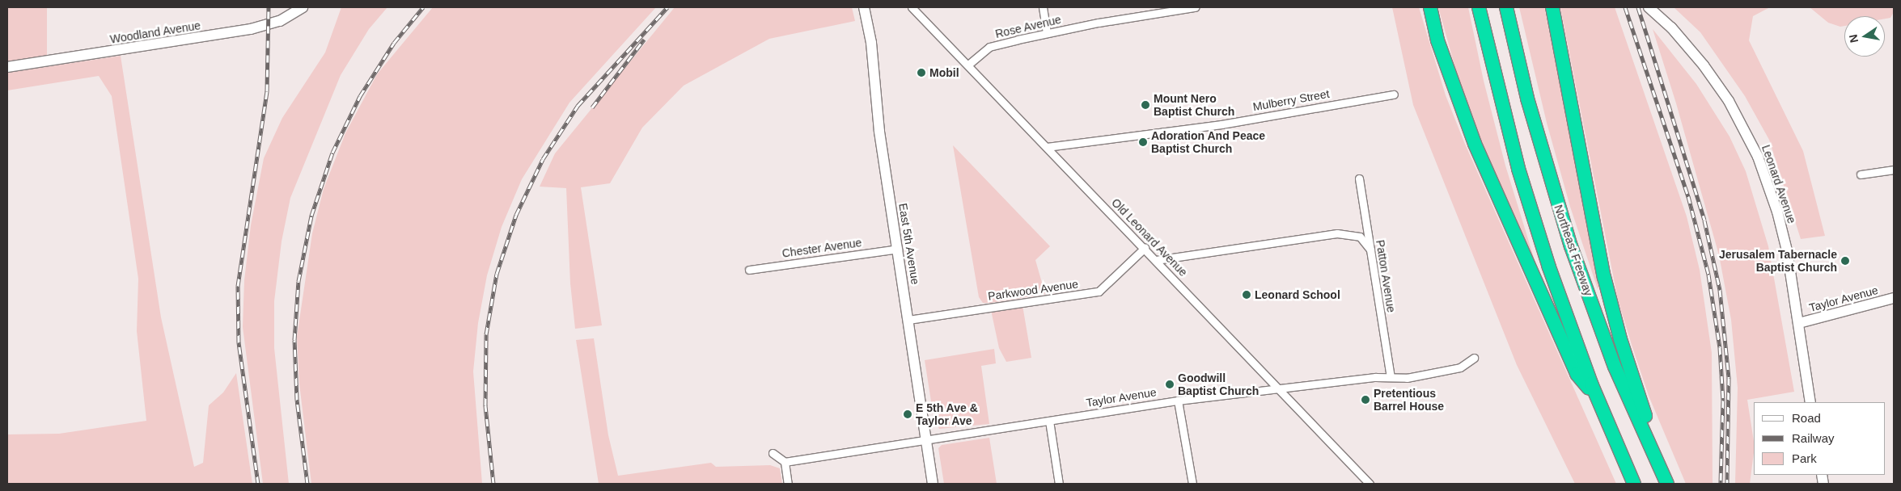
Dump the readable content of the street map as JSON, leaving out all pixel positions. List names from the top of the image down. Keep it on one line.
{"streets":{"highway":["Northeast Freeway"],"main road":["Woodland Avenue","Leonard Avenue","East 5th Avenue","Taylor Avenue"],"street":["Rose Avenue","Mulberry Street","Old Leonard Avenue","Chester Avenue","Patton Avenue","Parkwood Avenue"]},"crossings":[["Rose Avenue","Old Leonard Avenue"],["Mulberry Street","Old Leonard Avenue"],["Leonard Avenue","Taylor Avenue"],["Old Leonard Avenue","Parkwood Avenue"],["Old Leonard Avenue","Taylor Avenue"],["East 5th Avenue","Chester Avenue"],["East 5th Avenue","Parkwood Avenue"],["East 5th Avenue","Taylor Avenue"],["Patton Avenue","Taylor Avenue"]],"places":["Mobil","Mount Nero Baptist Church","Adoration And Peace Baptist Church","Jerusalem Tabernacle Baptist Church","Leonard School","Goodwill Baptist Church","Pretentious Barrel House","E 5th Ave & Taylor Ave"],"legend":["Road","Railway","Park"],"north":"left"}
